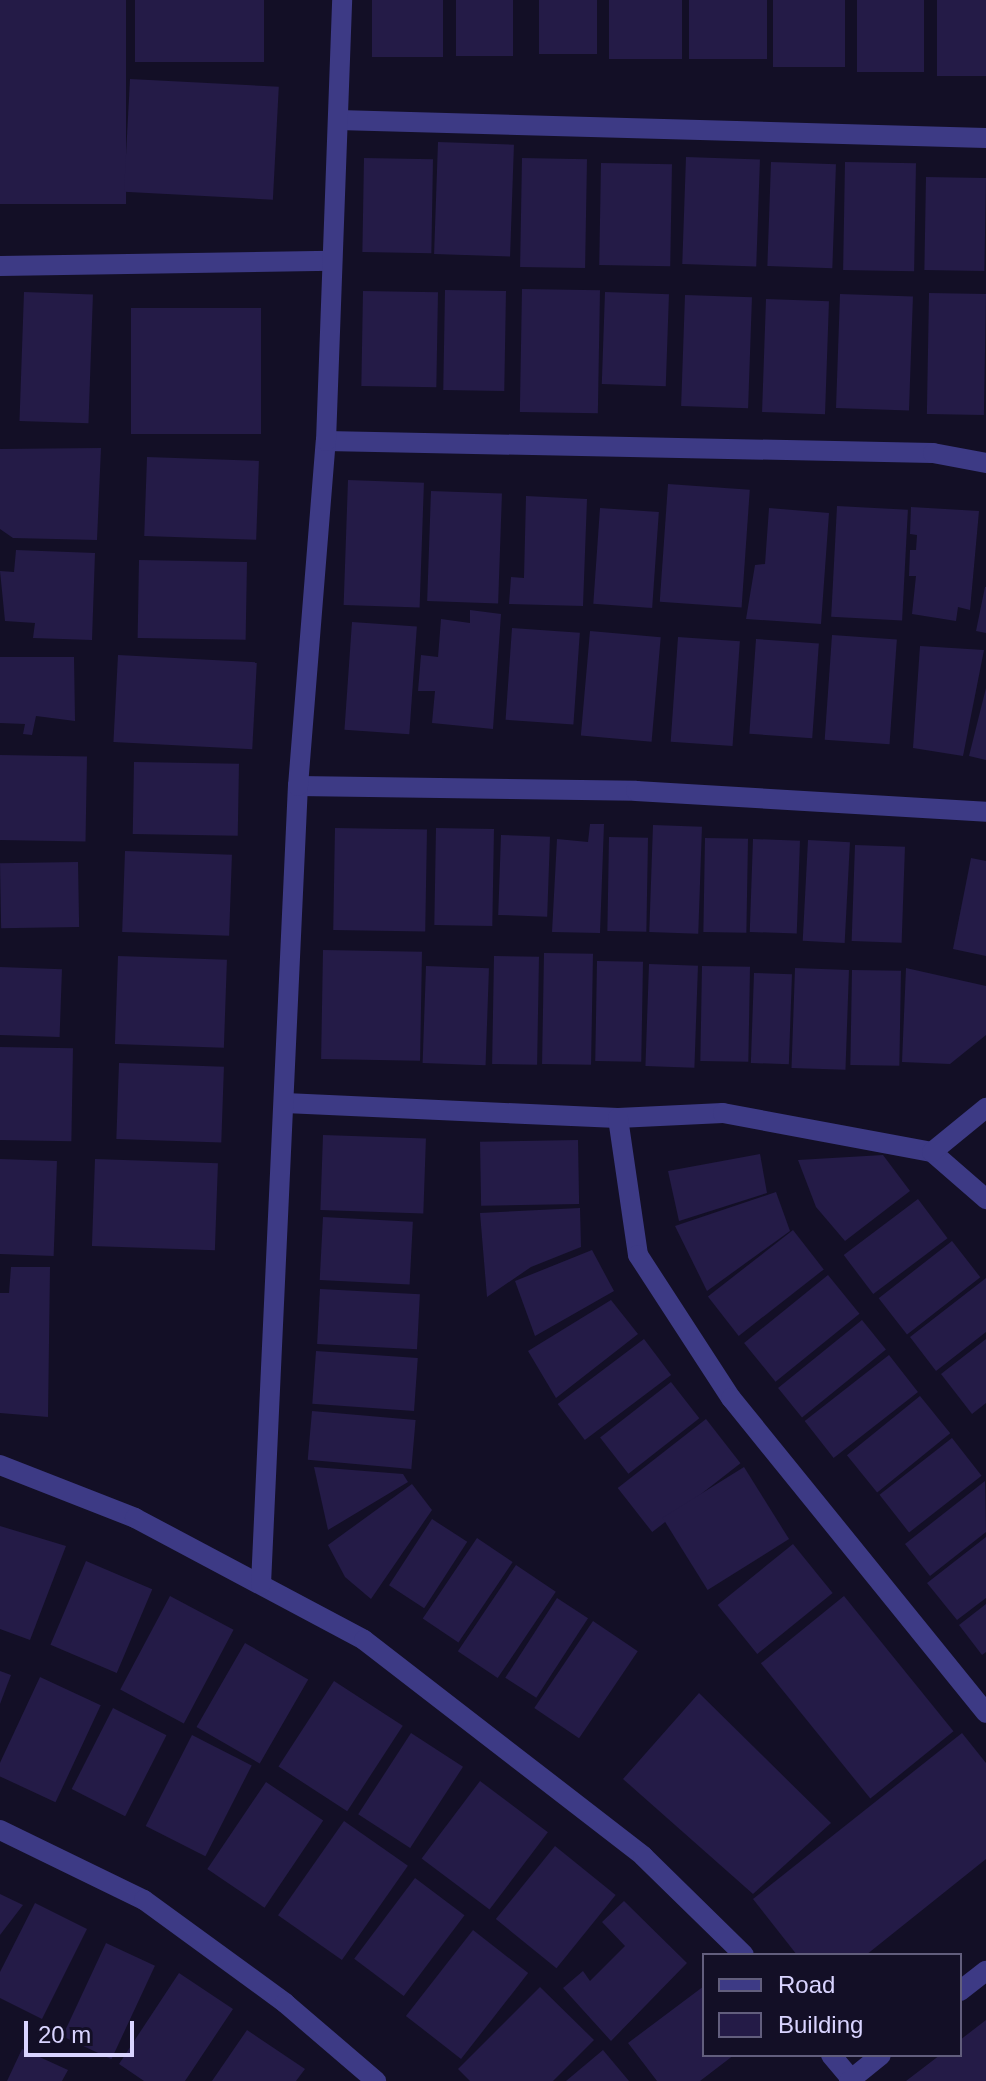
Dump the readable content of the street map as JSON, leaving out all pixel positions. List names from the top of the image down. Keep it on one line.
{"legend":["Road","Building"],"scale_bar":"20 m"}
